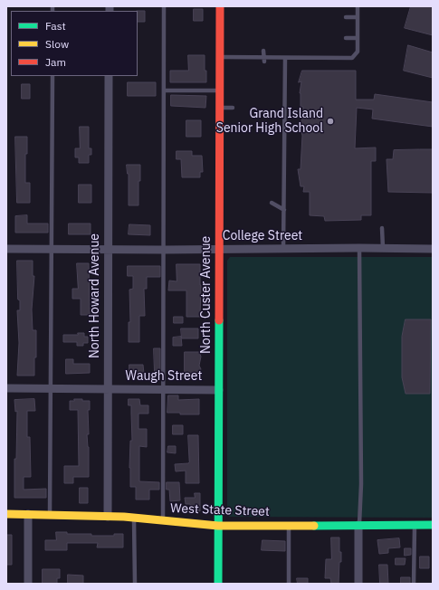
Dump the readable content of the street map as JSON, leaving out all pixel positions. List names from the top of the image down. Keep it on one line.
{"streets":{"street":["College Street","North Custer Avenue","North Howard Avenue","Waugh Street","West State Street"]},"crossings":[["College Street","North Custer Avenue"],["College Street","North Howard Avenue"],["North Custer Avenue","Waugh Street"],["North Custer Avenue","West State Street"],["North Howard Avenue","Waugh Street"],["North Howard Avenue","West State Street"]],"places":["Grand Island Senior High School"],"legend":["Fast","Slow","Jam"]}
